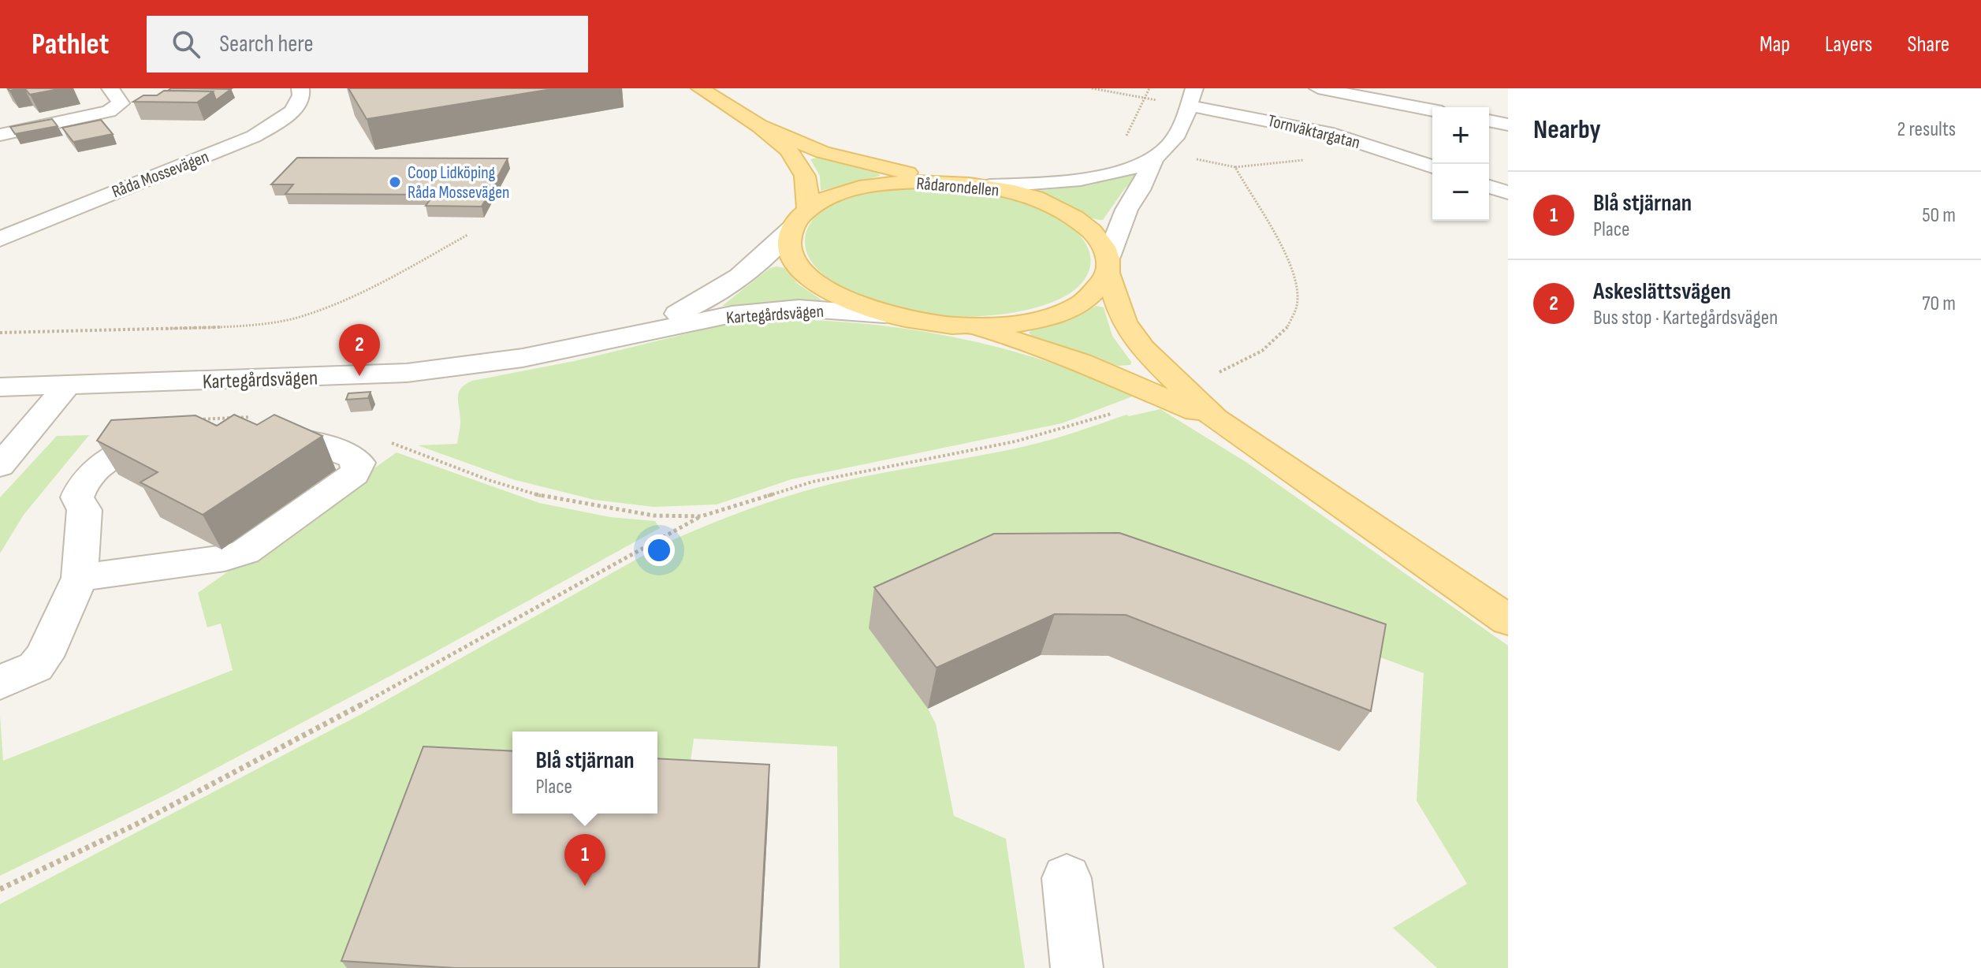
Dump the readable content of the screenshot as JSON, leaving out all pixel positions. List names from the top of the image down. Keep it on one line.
{"streets":{"main road":["Rådarondellen"],"street":["Tornväktargatan","Råda Mossevägen","Kartegårdsvägen"]},"crossings":[["Rådarondellen","Kartegårdsvägen"]],"places":["Coop Lidköping Råda Mossevägen"],"page":{"header":"Pathlet","search":"Search here","nav":["Map","Layers","Share"],"heading":["Nearby","2 results"],"map_buttons":["+","−"],"list":[{"mark":"1","name":"Blå stjärnan","note":"Place","value":"50 m"},{"mark":"2","name":"Askeslättsvägen","note":"Bus stop · Kartegårdsvägen","value":"70 m"}],"pins":["2","1"],"popup":["Blå stjärnan","Place"]}}
